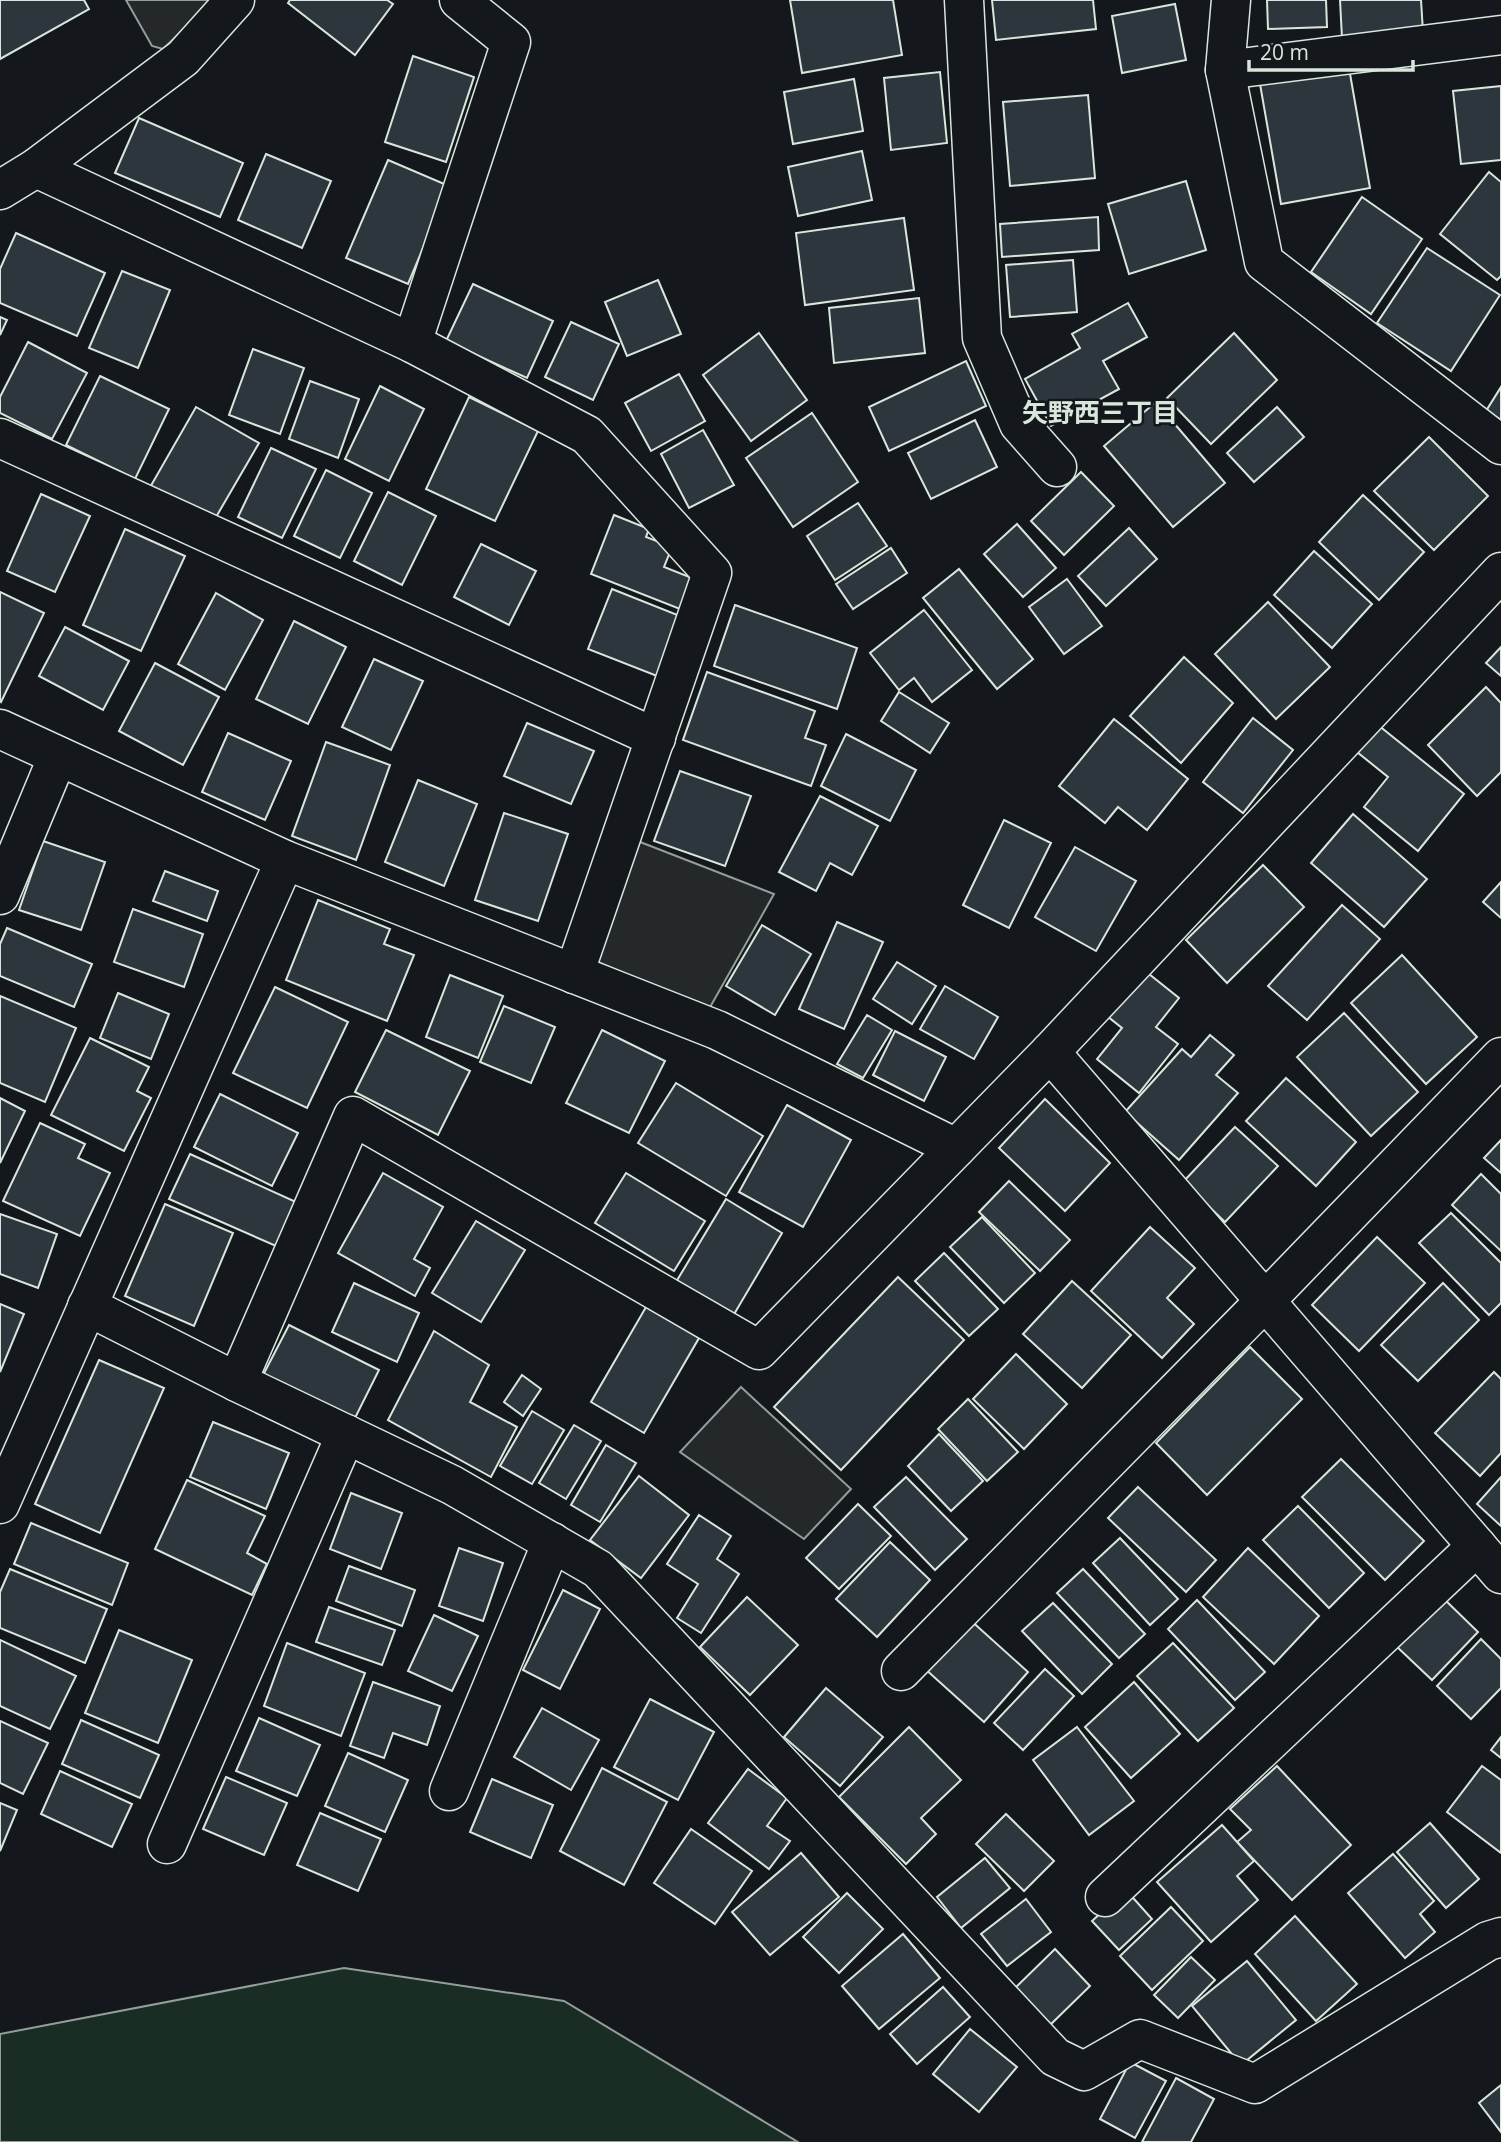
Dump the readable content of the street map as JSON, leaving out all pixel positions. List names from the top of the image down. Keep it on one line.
{"districts":["矢野西三丁目"],"scale_bar":"20 m"}
